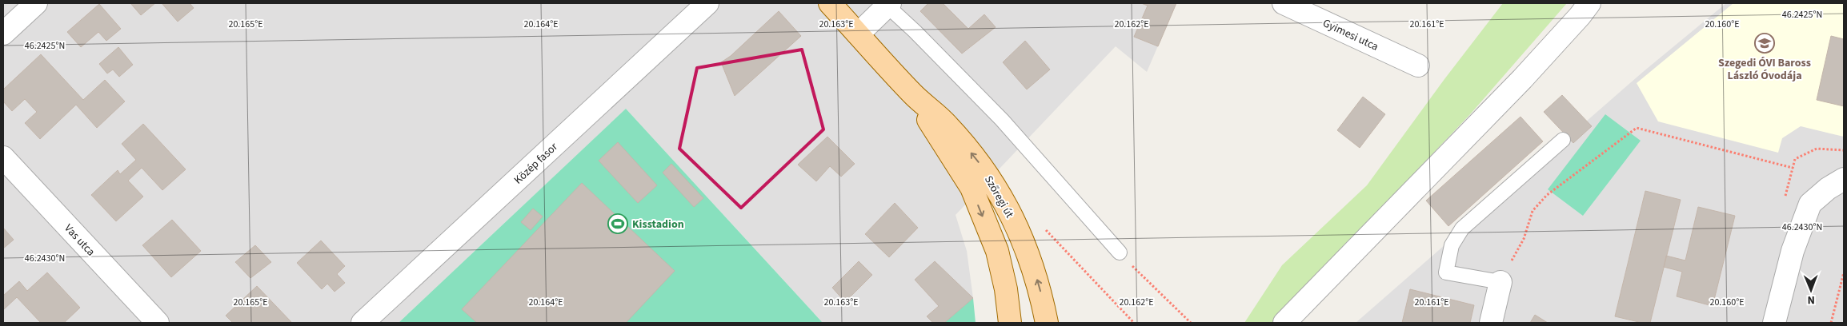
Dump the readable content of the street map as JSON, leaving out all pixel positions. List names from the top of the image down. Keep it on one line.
{"streets":{"main road":["Szőregi út"],"street":["Gyimesi utca","Közép fasor","Vas utca"]},"places":{"school or university":["Szegedi ÓVI Baross László Óvodája"],"sports":["Kisstadion"]},"north":"bottom","coordinates":["46.2425°N","20.165°E","20.164°E","20.163°E","20.162°E","20.161°E","20.160°E","46.2430°N"]}
